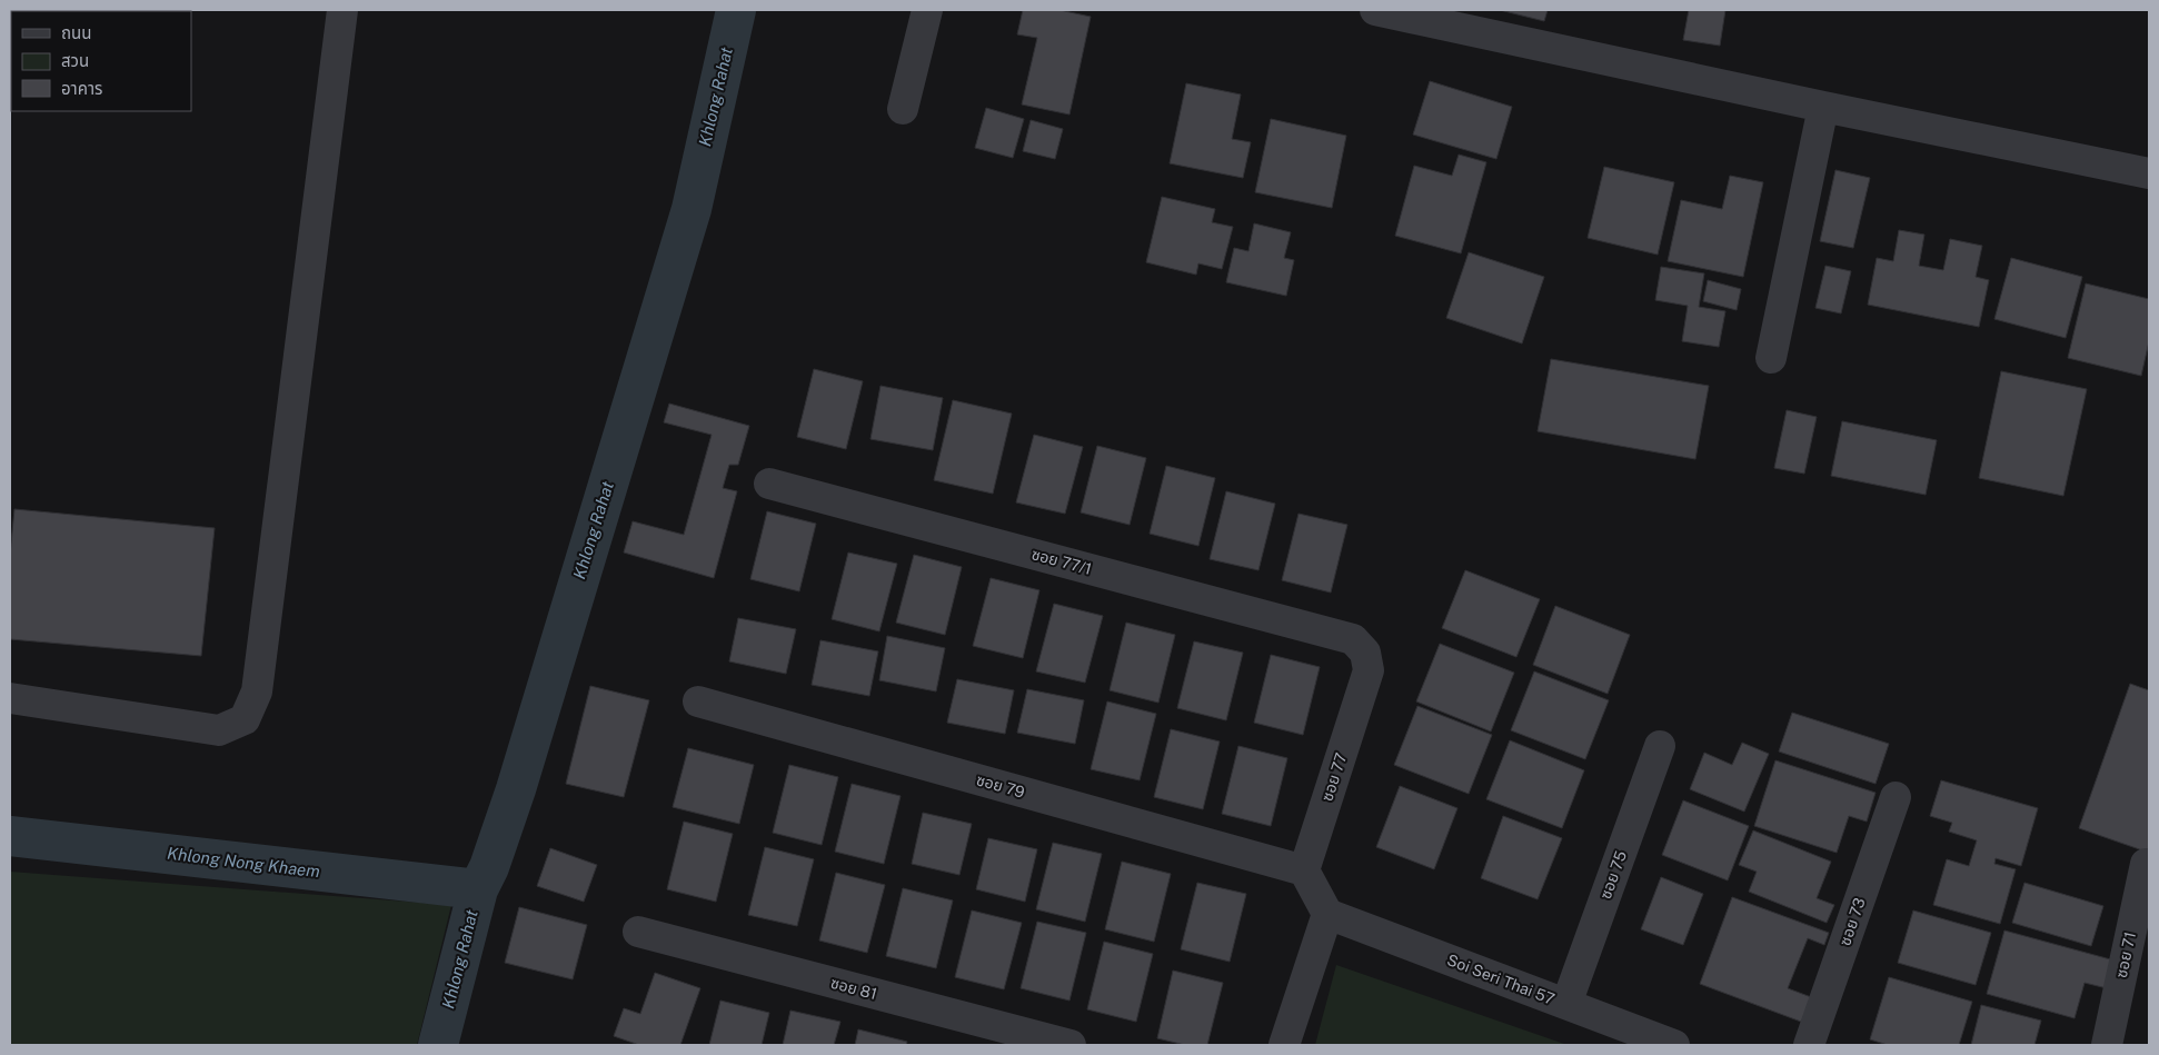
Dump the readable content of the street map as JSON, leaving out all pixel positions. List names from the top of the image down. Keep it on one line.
{"streets":{"street":["ซอย 77/1","ซอย 77","ซอย 79","ซอย 75","ซอย 73","ซอย 71","Soi Seri Thai 57","ซอย 81"]},"crossings":[["ซอย 77/1","ซอย 77"],["ซอย 77","ซอย 79"],["ซอย 75","Soi Seri Thai 57"]],"water":["Khlong Rahat","Khlong Nong Khaem"],"legend":["ถนน","สวน","อาคาร"]}
